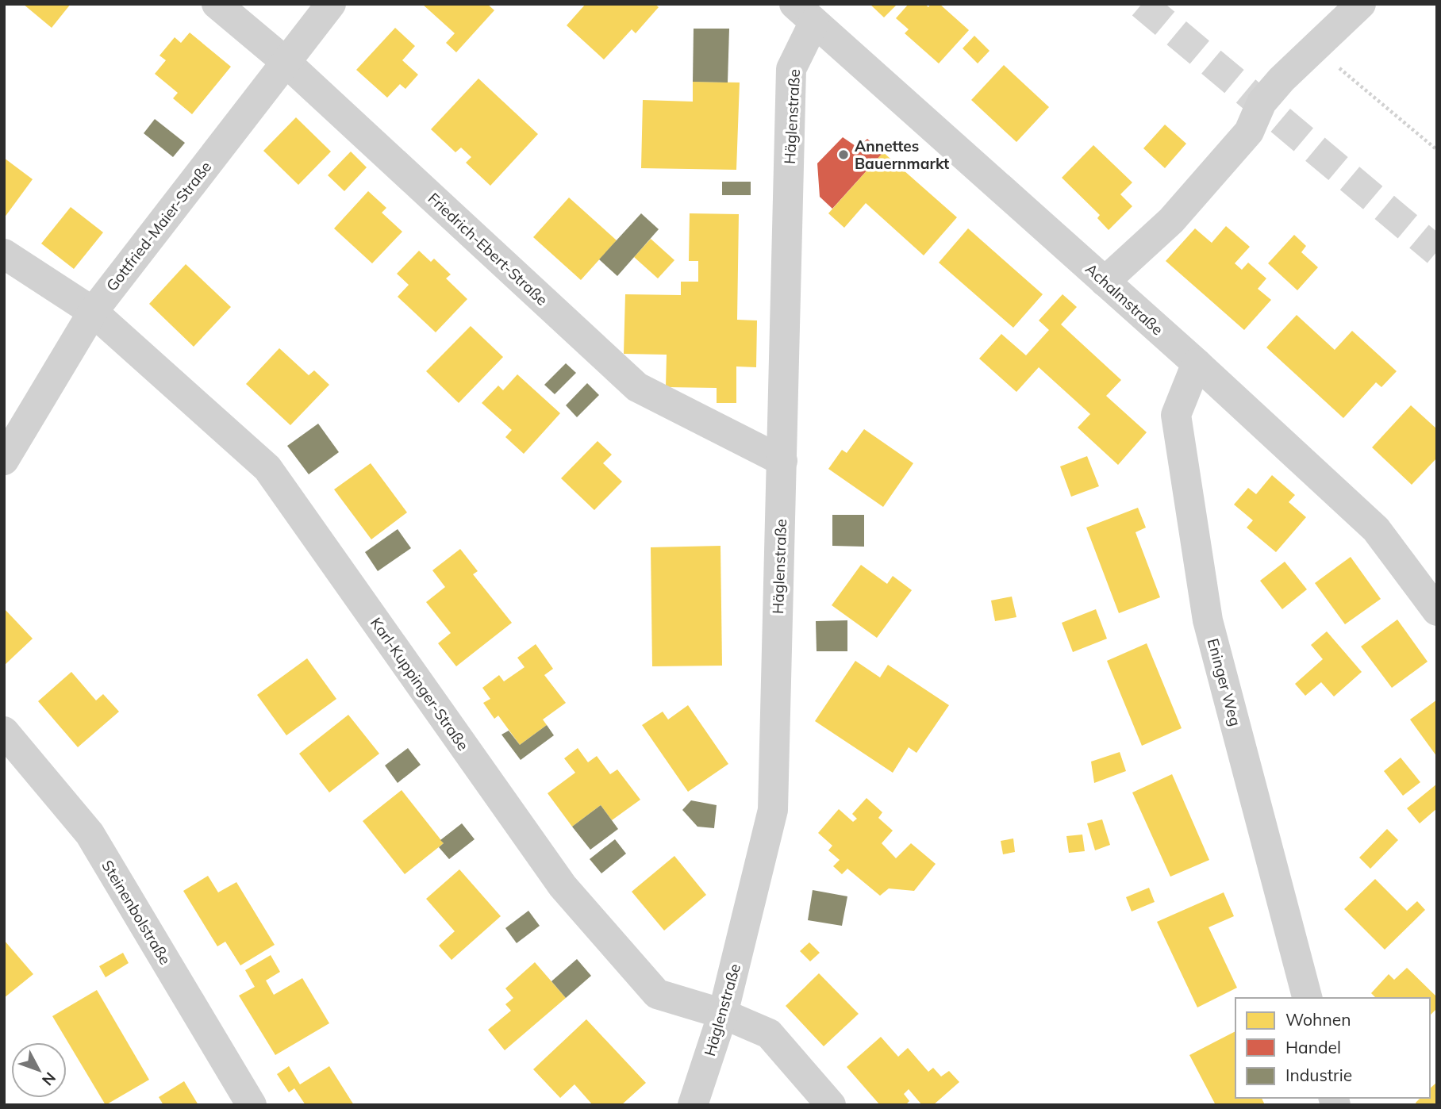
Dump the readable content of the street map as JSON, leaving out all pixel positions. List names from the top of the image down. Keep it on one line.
{"streets":{"street":["Häglenstraße","Gottfried-Maier-Straße","Friedrich-Ebert-Straße","Achalmstraße","Eninger Weg","Karl-Kuppinger-Straße","Steinenbolstraße"]},"crossings":[["Häglenstraße","Friedrich-Ebert-Straße"],["Häglenstraße","Achalmstraße"],["Häglenstraße","Karl-Kuppinger-Straße"],["Gottfried-Maier-Straße","Friedrich-Ebert-Straße"],["Gottfried-Maier-Straße","Karl-Kuppinger-Straße"],["Achalmstraße","Eninger Weg"]],"places":["Annettes Bauernmarkt"],"legend":["Wohnen","Handel","Industrie"],"north":"bottom right"}
